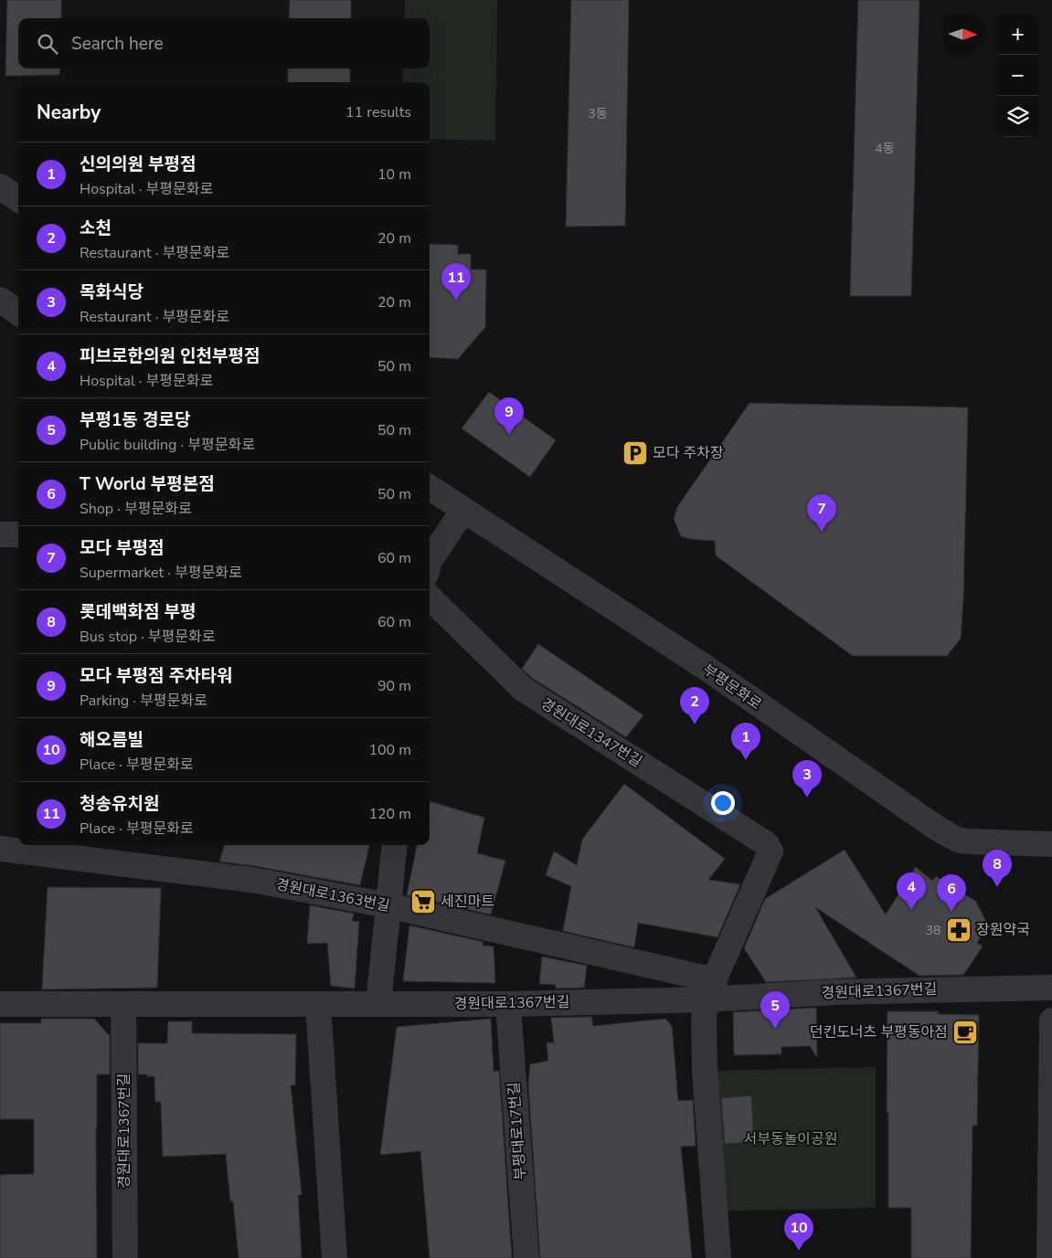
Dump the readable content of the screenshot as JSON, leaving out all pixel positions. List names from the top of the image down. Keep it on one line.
{"streets":{"street":["부평문화로","경원대로1347번길","경원대로1363번길","경원대로1367번길","부평대로17번길"]},"crossings":[["경원대로1347번길","경원대로1363번길"],["경원대로1347번길","경원대로1367번길"],["경원대로1363번길","경원대로1367번길"],["경원대로1367번길","부평대로17번길"]],"parks":["서부동놀이공원"],"places":{"parking":["모다 주차장"],"supermarket":["세진마트"],"pharmacy":["장원약국"],"cafe":["던킨도너츠 부평동아점"]},"house_numbers":["3동","4동","38"],"north":"right","page":{"map_buttons":["+","−"],"search":"Search here","heading":["Nearby","11 results"],"list":[{"mark":"1","name":"신의의원 부평점","note":"Hospital · 부평문화로","value":"10 m"},{"mark":"2","name":"소천","note":"Restaurant · 부평문화로","value":"20 m"},{"mark":"3","name":"목화식당","note":"Restaurant · 부평문화로","value":"20 m"},{"mark":"4","name":"피브로한의원 인천부평점","note":"Hospital · 부평문화로","value":"50 m"},{"mark":"5","name":"부평1동 경로당","note":"Public building · 부평문화로","value":"50 m"},{"mark":"6","name":"T World 부평본점","note":"Shop · 부평문화로","value":"50 m"},{"mark":"7","name":"모다 부평점","note":"Supermarket · 부평문화로","value":"60 m"},{"mark":"8","name":"롯데백화점 부평","note":"Bus stop · 부평문화로","value":"60 m"},{"mark":"9","name":"모다 부평점 주차타워","note":"Parking · 부평문화로","value":"90 m"},{"mark":"10","name":"해오름빌","note":"Place · 부평문화로","value":"100 m"},{"mark":"11","name":"청송유치원","note":"Place · 부평문화로","value":"120 m"}],"pins":["11","9","7","2","1","3","8","4","6","5","10"]}}
